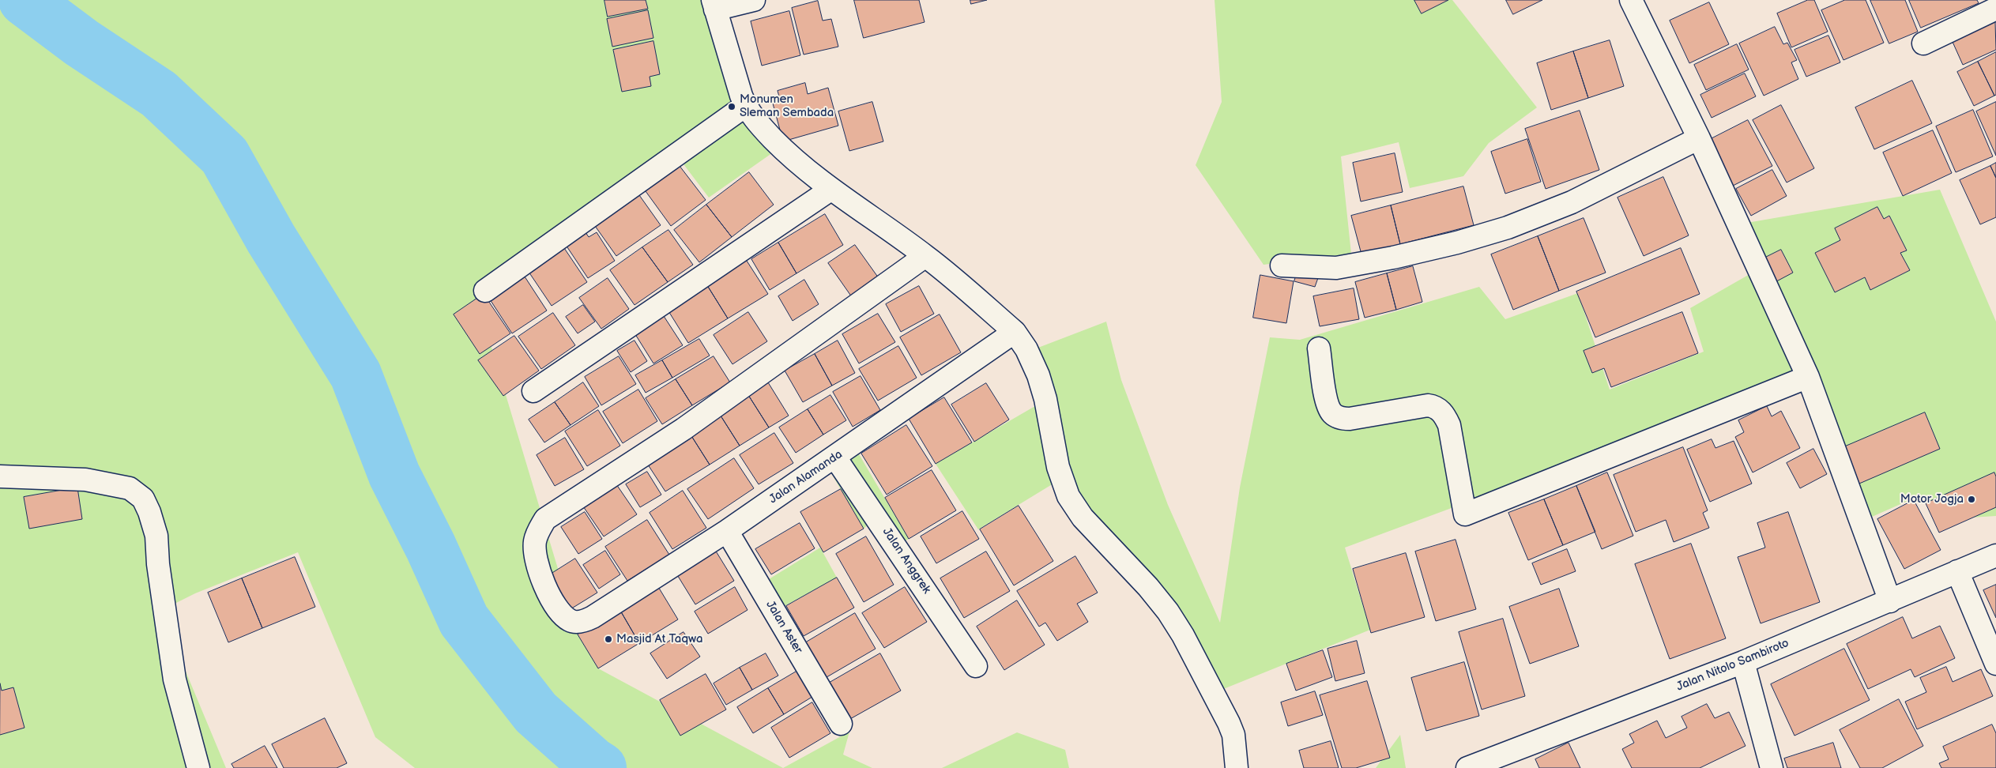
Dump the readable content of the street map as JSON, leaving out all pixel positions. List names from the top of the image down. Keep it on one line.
{"streets":{"street":["Jalan Alamanda","Jalan Anggrek","Jalan Aster","Jalan Nitolo Sambiroto"]},"crossings":[["Jalan Alamanda","Jalan Anggrek"],["Jalan Alamanda","Jalan Aster"]],"places":["Monumen Sleman Sembada","Motor Jogja","Masjid At Taqwa"]}
